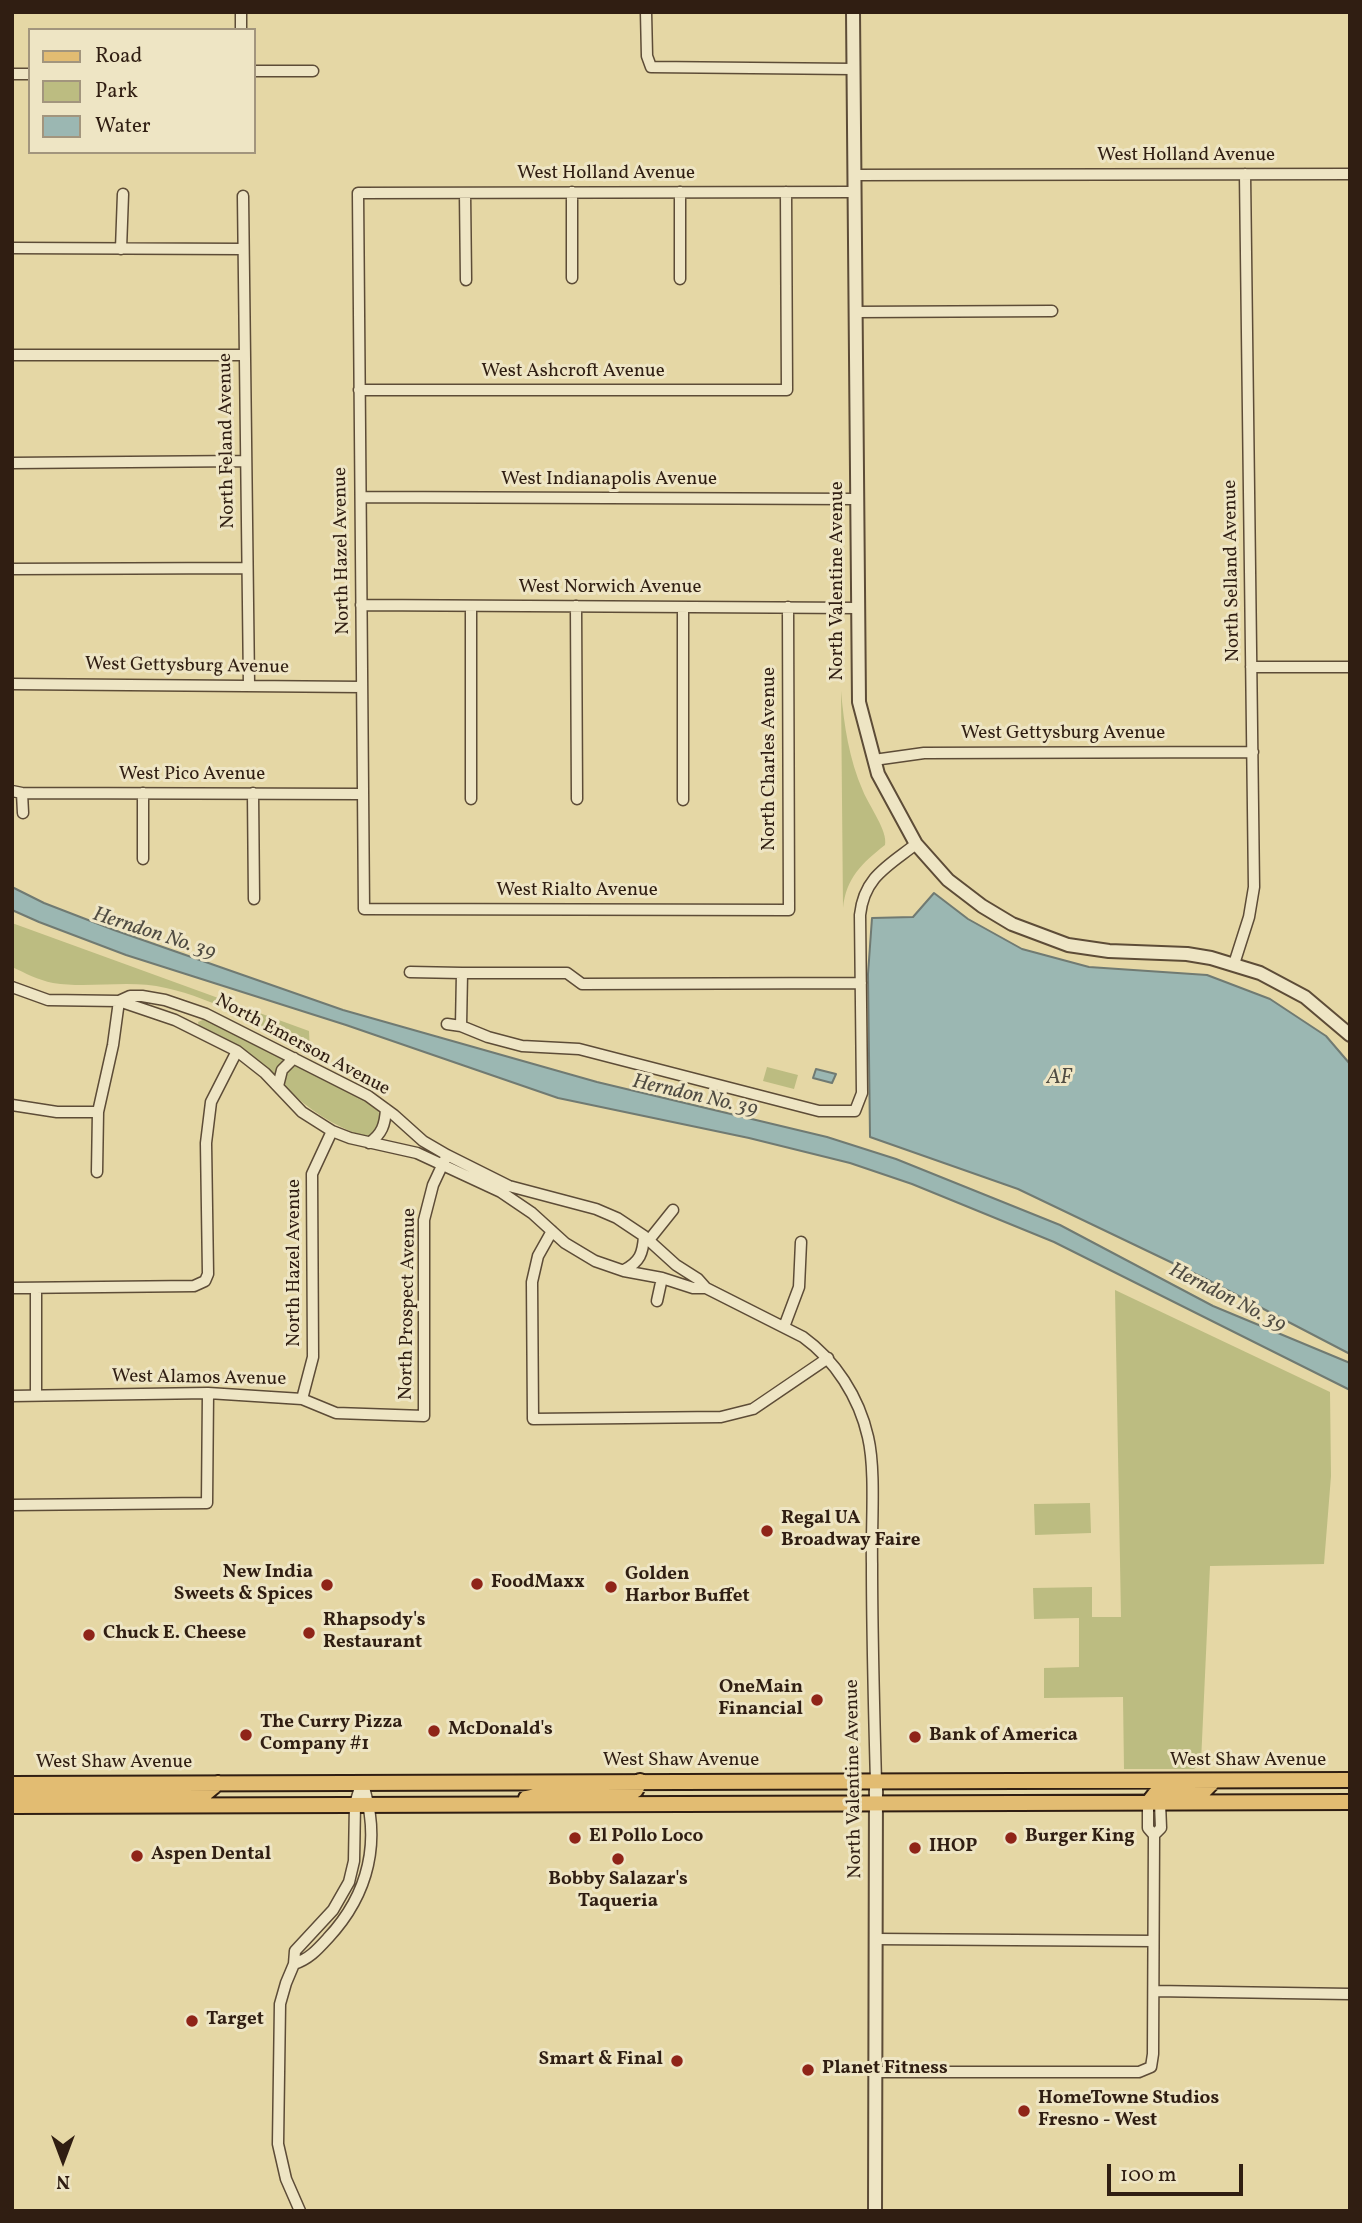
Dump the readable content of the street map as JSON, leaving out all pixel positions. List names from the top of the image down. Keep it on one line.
{"streets":{"main road":["West Shaw Avenue"],"street":["West Holland Avenue","West Ashcroft Avenue","North Feland Avenue","West Indianapolis Avenue","North Hazel Avenue","North Selland Avenue","North Valentine Avenue","West Norwich Avenue","West Gettysburg Avenue","North Charles Avenue","West Pico Avenue","West Rialto Avenue","North Emerson Avenue","North Prospect Avenue","West Alamos Avenue"]},"crossings":[["West Holland Avenue","West Ashcroft Avenue"],["West Holland Avenue","North Hazel Avenue"],["West Holland Avenue","North Selland Avenue"],["West Holland Avenue","North Valentine Avenue"],["West Ashcroft Avenue","North Hazel Avenue"],["North Feland Avenue","West Gettysburg Avenue"],["West Indianapolis Avenue","North Hazel Avenue"],["West Indianapolis Avenue","North Valentine Avenue"],["North Hazel Avenue","West Norwich Avenue"],["North Hazel Avenue","West Gettysburg Avenue"],["North Hazel Avenue","West Pico Avenue"],["North Hazel Avenue","West Rialto Avenue"],["North Hazel Avenue","North Emerson Avenue"],["North Hazel Avenue","West Alamos Avenue"],["North Selland Avenue","North Valentine Avenue"],["North Selland Avenue","West Gettysburg Avenue"],["North Valentine Avenue","West Norwich Avenue"],["North Valentine Avenue","West Gettysburg Avenue"],["North Valentine Avenue","North Emerson Avenue"],["North Valentine Avenue","West Shaw Avenue"],["West Norwich Avenue","North Charles Avenue"],["North Charles Avenue","West Rialto Avenue"],["North Emerson Avenue","North Prospect Avenue"],["North Prospect Avenue","West Alamos Avenue"]],"water":["Herndon No. 39","AF"],"places":["Regal UA Broadway Faire","FoodMaxx","New India Sweets & Spices","Golden Harbor Buffet","Rhapsody's Restaurant","Chuck E. Cheese","OneMain Financial","McDonald's","The Curry Pizza Company #1","Bank of America","El Pollo Loco","Burger King","IHOP","Aspen Dental","Bobby Salazar's Taqueria","Target","Smart & Final","Planet Fitness","HomeTowne Studios Fresno - West"],"legend":["Road","Park","Water"],"scale_bar":"100 m","north":"bottom"}
